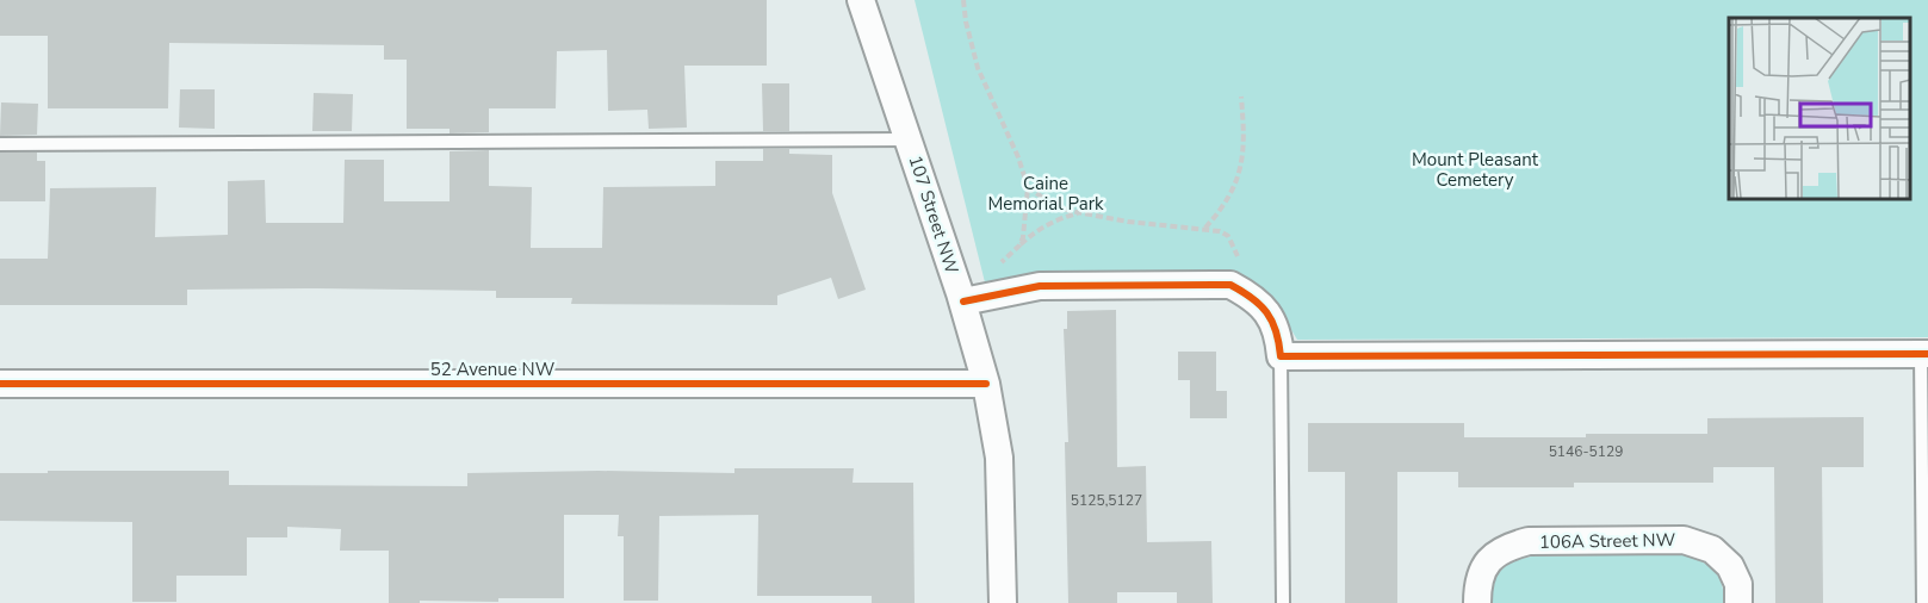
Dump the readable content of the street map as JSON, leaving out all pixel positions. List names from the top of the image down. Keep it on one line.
{"streets":{"street":["107 Street NW","52 Avenue NW","106A Street NW"]},"crossings":[["107 Street NW","52 Avenue NW"]],"parks":["Mount Pleasant Cemetery","Caine Memorial Park"],"house_numbers":["5146-5129","5125,5127"]}
